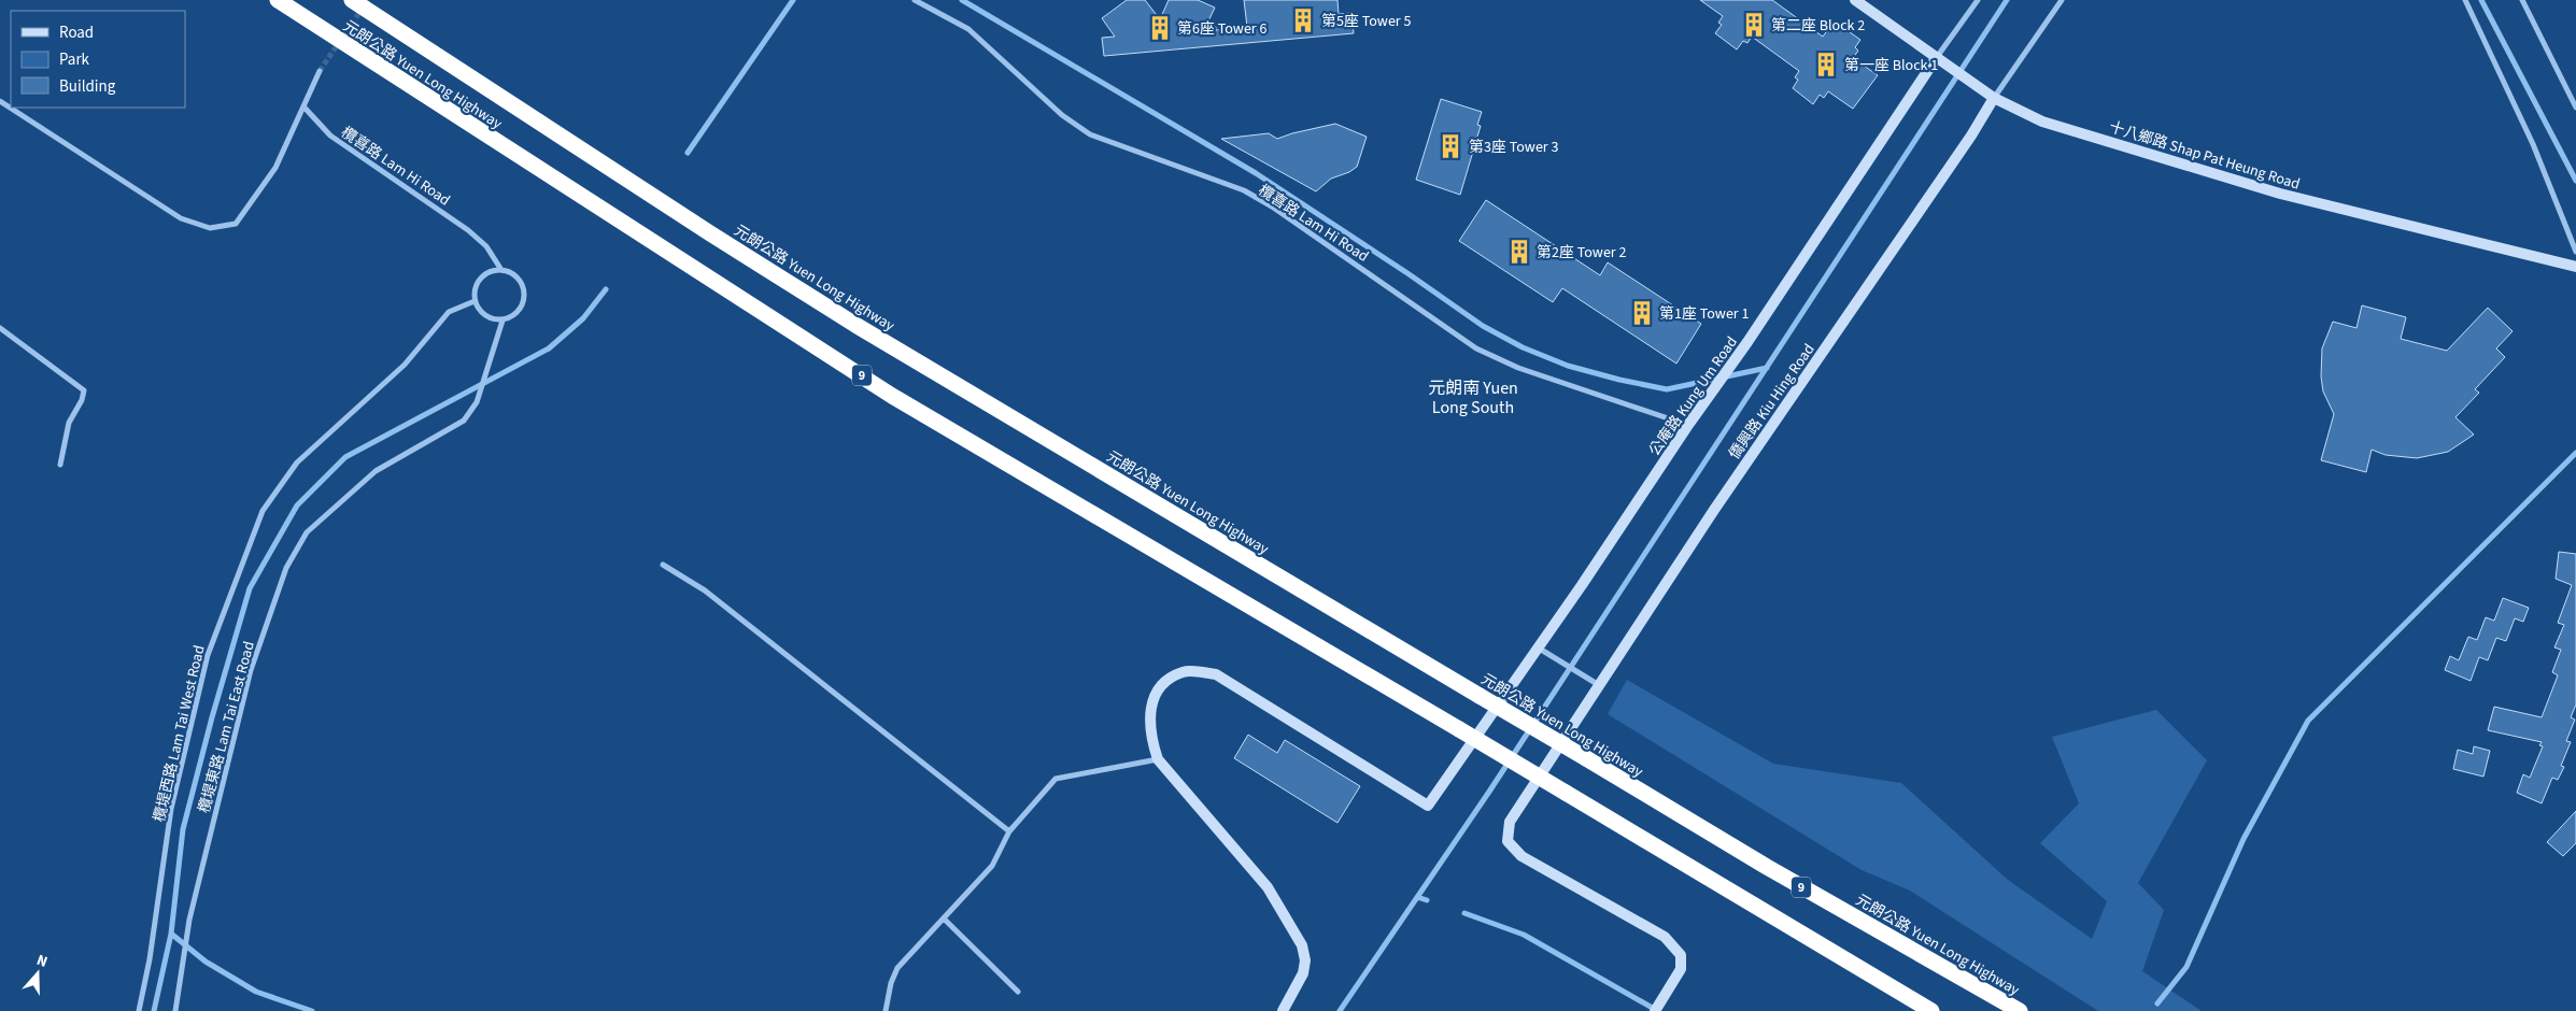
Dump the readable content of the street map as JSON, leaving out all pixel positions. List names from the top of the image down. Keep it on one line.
{"streets":{"highway":["元朗公路 Yuen Long Highway","9"],"street":["十八鄉路 Shap Pat Heung Road","欖喜路 Lam Hi Road","公庵路 Kung Um Road","僑興路 Kiu Hing Road","欖堤東路 Lam Tai East Road","欖堤西路 Lam Tai West Road"]},"crossings":[["十八鄉路 Shap Pat Heung Road","公庵路 Kung Um Road"],["十八鄉路 Shap Pat Heung Road","僑興路 Kiu Hing Road"],["欖喜路 Lam Hi Road","公庵路 Kung Um Road"],["欖喜路 Lam Hi Road","欖堤東路 Lam Tai East Road"],["欖喜路 Lam Hi Road","欖堤西路 Lam Tai West Road"],["欖堤東路 Lam Tai East Road","欖堤西路 Lam Tai West Road"]],"districts":["元朗南 Yuen Long South"],"places":{"building":["第5座 Tower 5","第二座 Block 2","第6座 Tower 6","第一座 Block 1","第3座 Tower 3","第2座 Tower 2","第1座 Tower 1"]},"legend":["Road","Park","Building"],"north":"top"}
